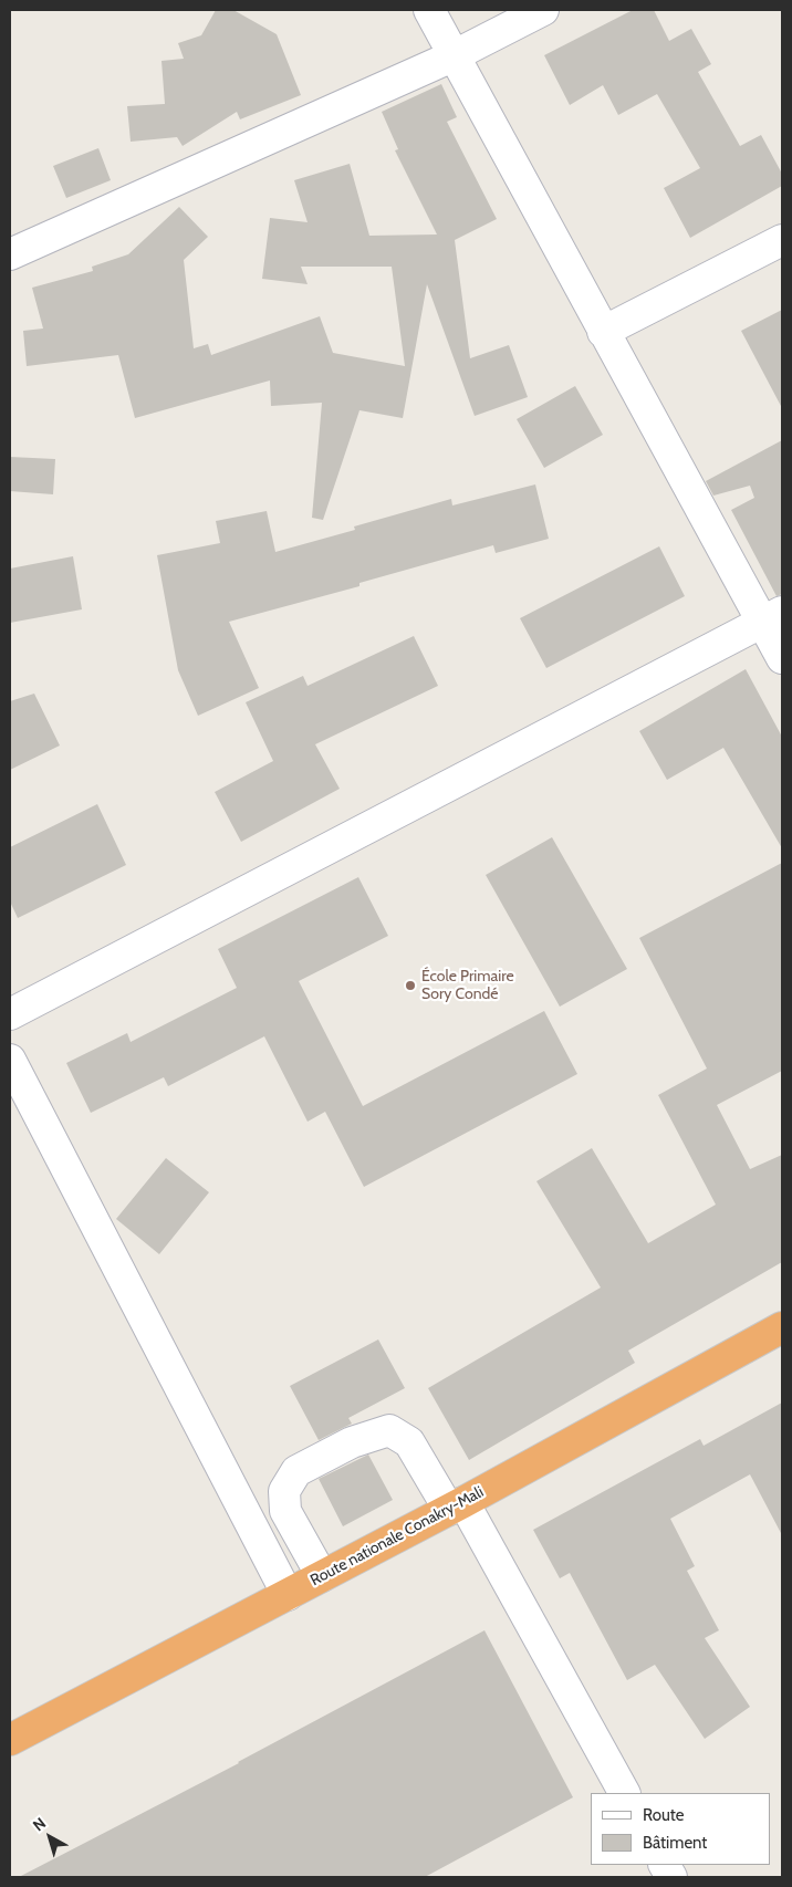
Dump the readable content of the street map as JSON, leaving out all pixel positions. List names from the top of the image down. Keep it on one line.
{"streets":{"highway":["Route nationale Conakry-Mali"]},"places":["École Primaire Sory Condé"],"legend":["Route","Bâtiment"],"north":"top left"}
